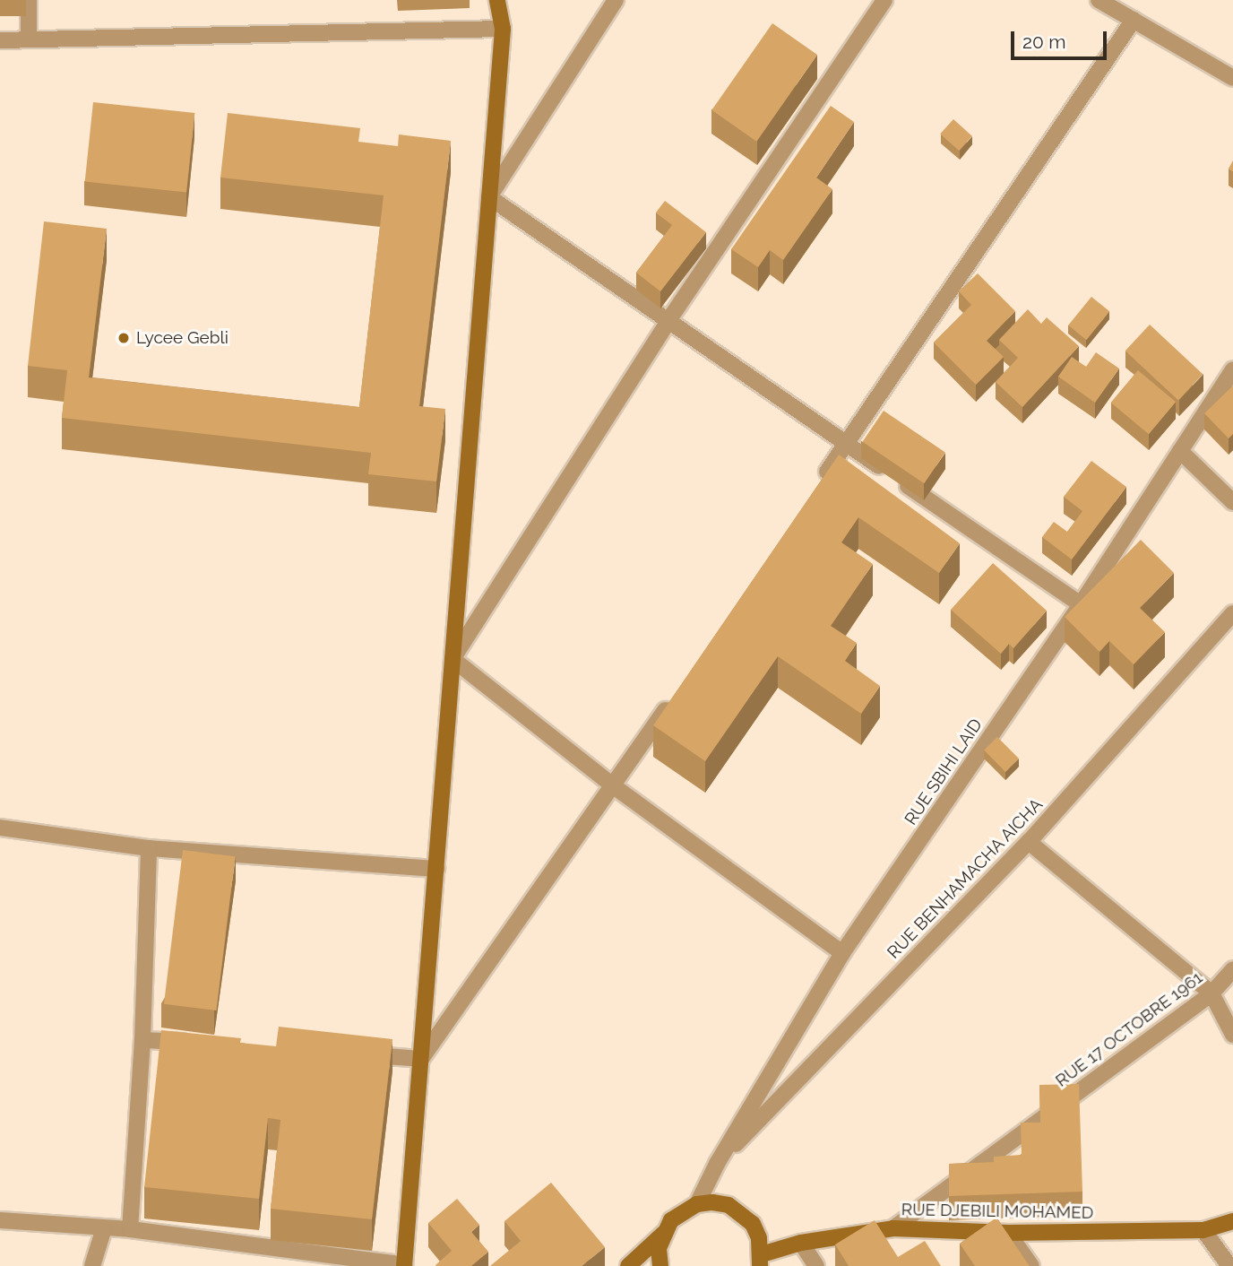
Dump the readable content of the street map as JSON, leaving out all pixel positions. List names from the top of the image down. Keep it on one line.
{"streets":{"street":["RUE SBIHI LAID","RUE BENHAMACHA AICHA","RUE 17 OCTOBRE 1961","RUE DJEBILI MOHAMED"]},"crossings":[["RUE SBIHI LAID","RUE BENHAMACHA AICHA"],["RUE 17 OCTOBRE 1961","RUE DJEBILI MOHAMED"]],"places":["Lycee Gebli"],"scale_bar":"20 m"}
